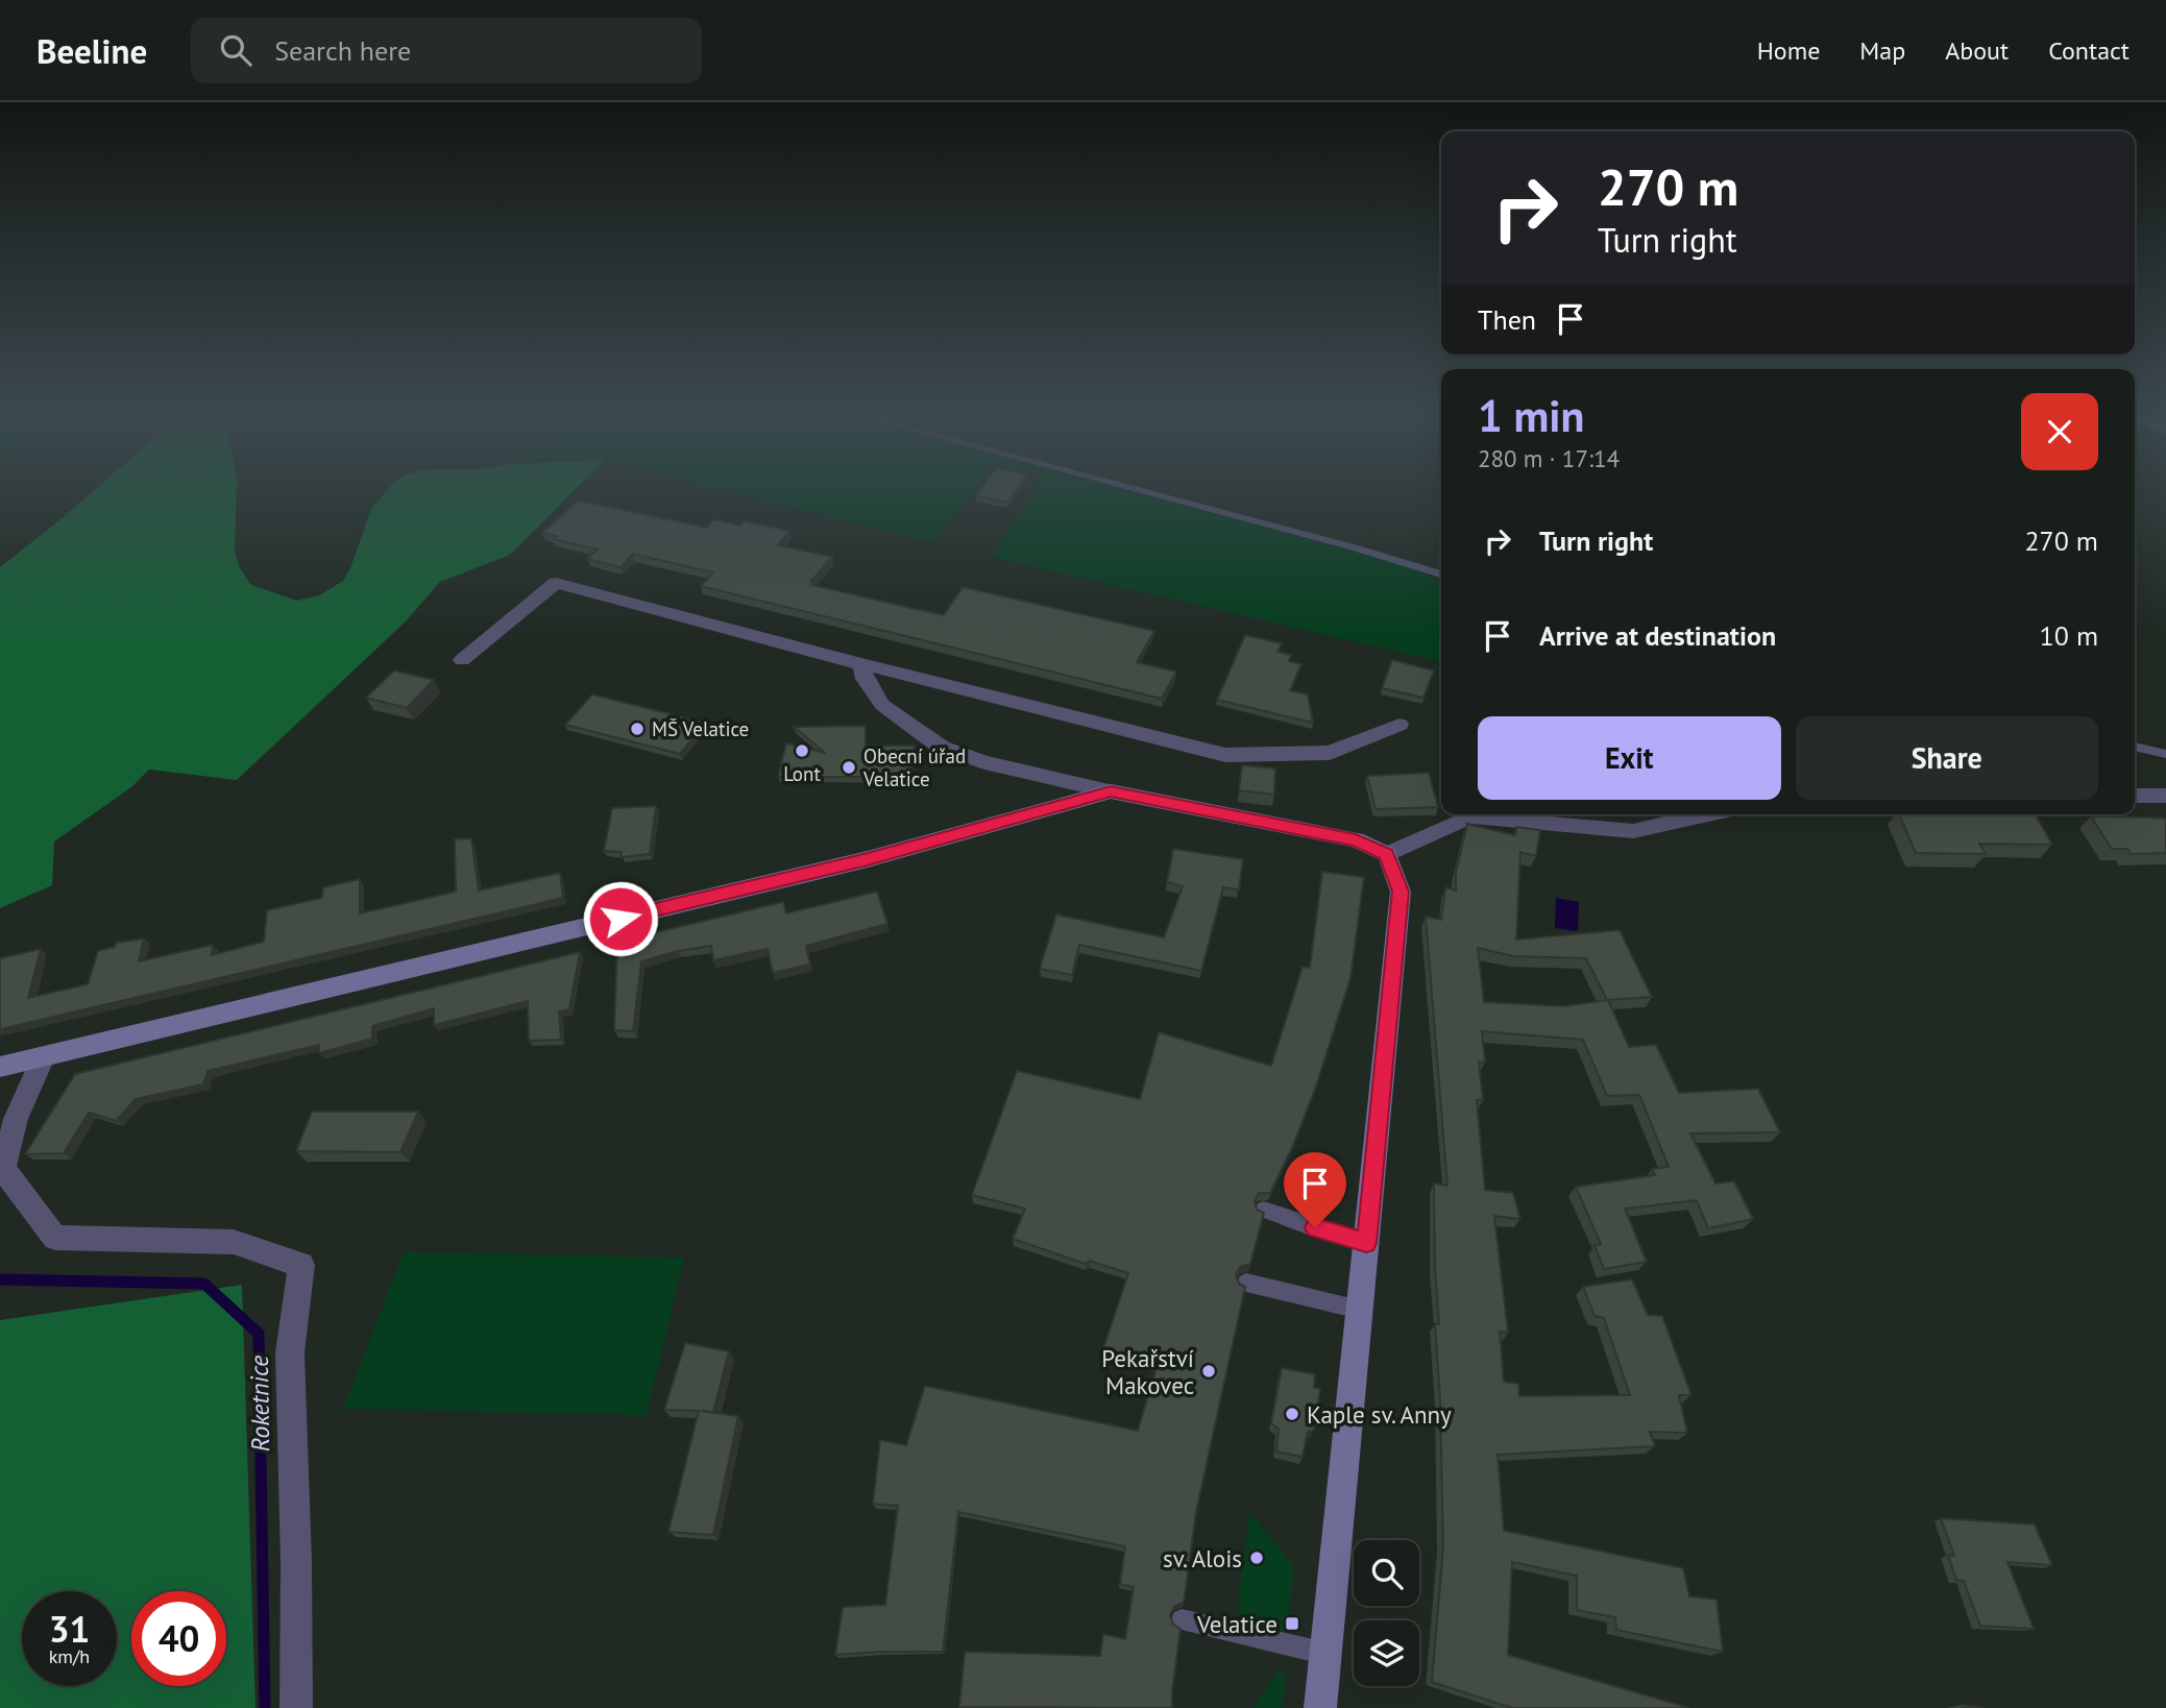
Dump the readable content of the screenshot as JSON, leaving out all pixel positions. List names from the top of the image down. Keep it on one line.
{"water":["Roketnice"],"places":{"other":["MŠ Velatice","Lont","Obecní úřad Velatice","Pekařství Makovec","Kaple sv. Anny","sv. Alois"],"transit":["Velatice"]},"page":{"header":"Beeline","search":"Search here","nav":["Home","Map","About","Contact"],"turn":["270 m","Turn right"],"then":"Then","heading":["1 min","280 m · 17:14"],"list":[{"name":"Turn right","value":"270 m"},{"name":"Arrive at destination","value":"10 m"}],"buttons":["Exit","Share"],"speed":"31 km/h","limit":"40"}}
